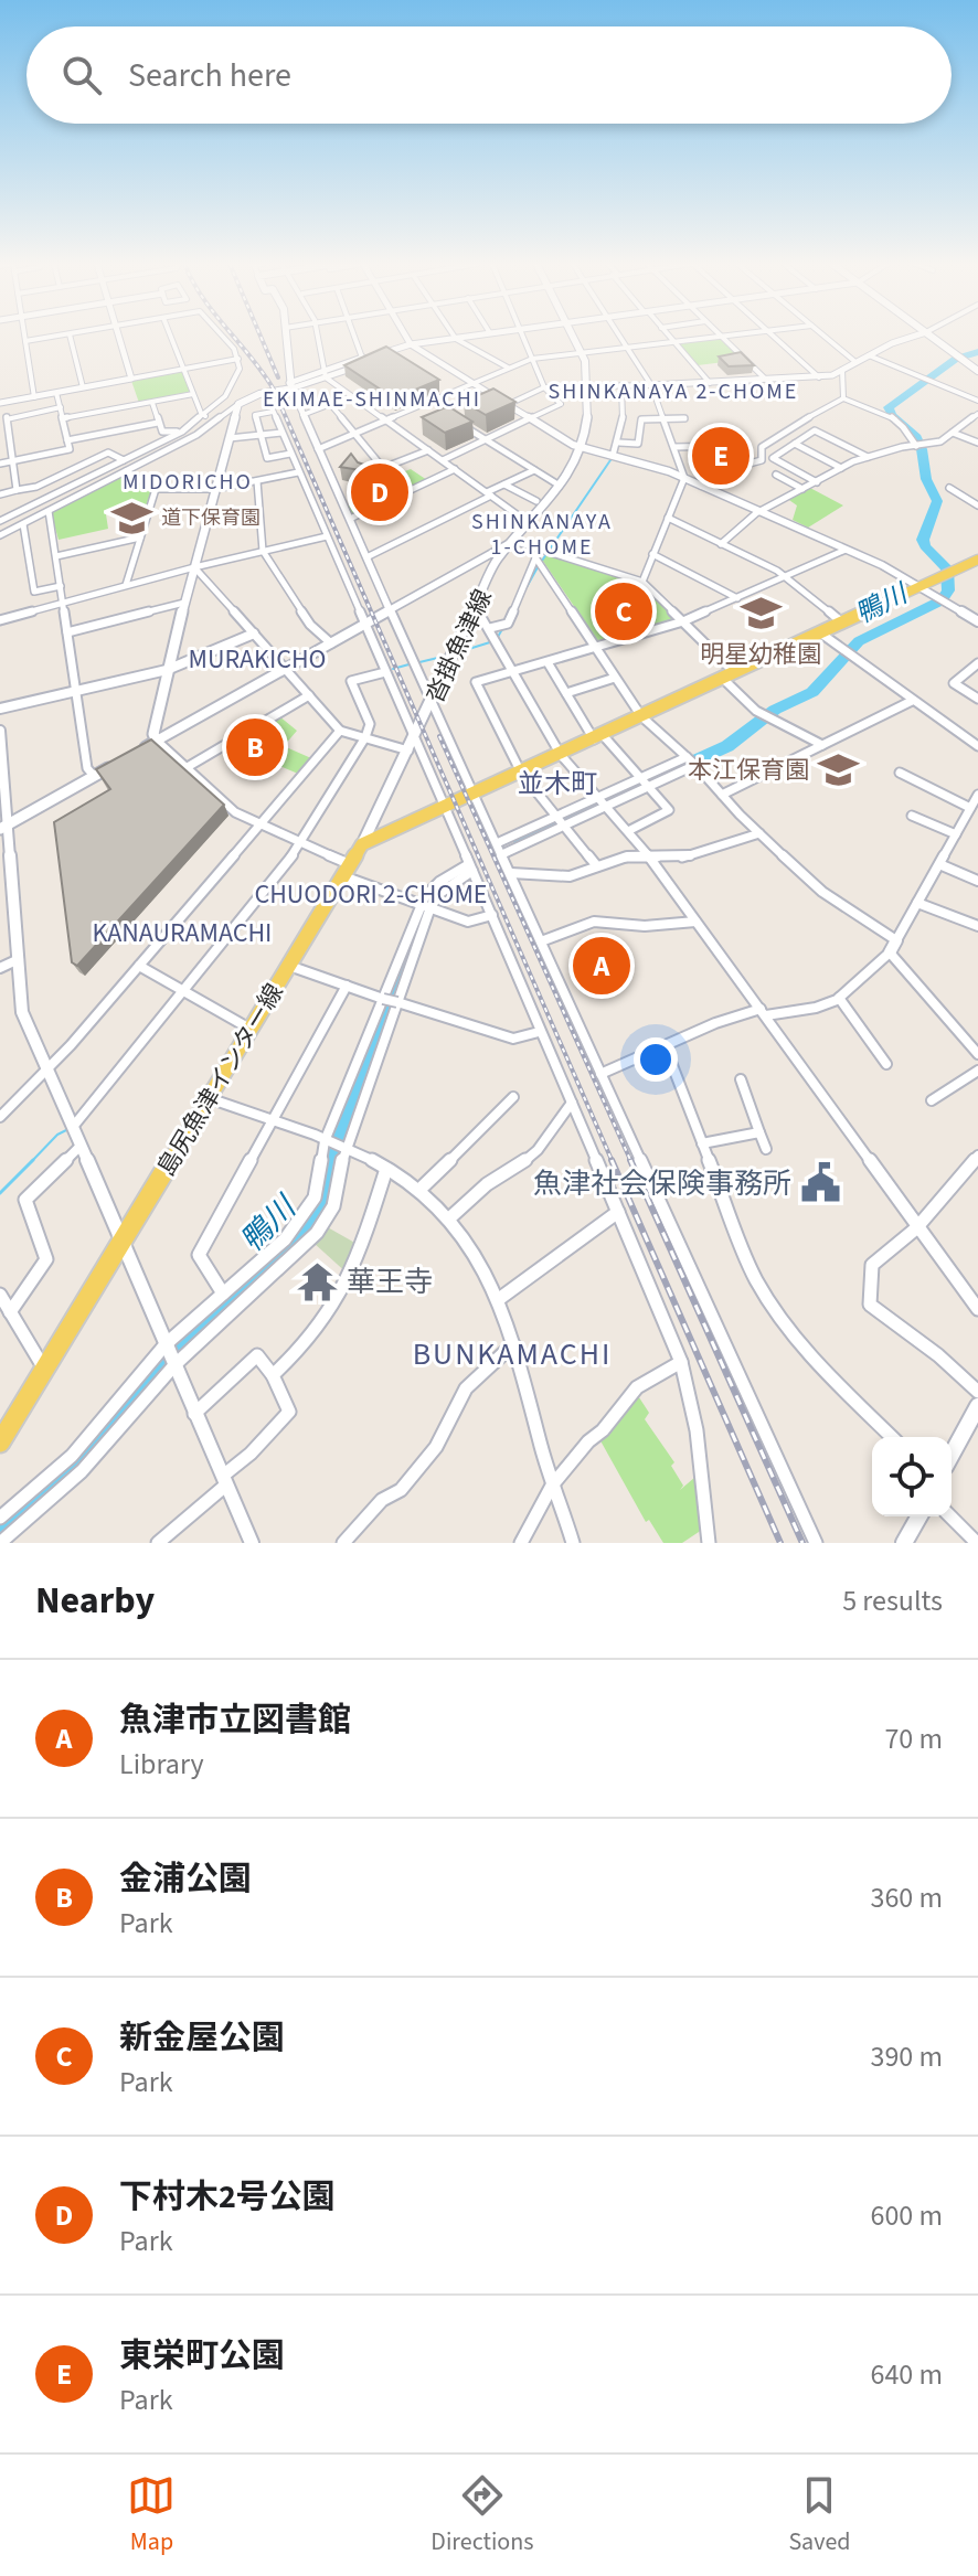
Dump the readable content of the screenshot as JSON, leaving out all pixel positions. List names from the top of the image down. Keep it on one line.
{"streets":{"main road":["沓掛魚津線","島尻魚津インター線"]},"crossings":[["沓掛魚津線","島尻魚津インター線"]],"districts":["SHINKANAYA 2-CHOME","EKIMAE-SHINMACHI","MIDORICHO","SHINKANAYA 1-CHOME","MURAKICHO","並木町","CHUODORI 2-CHOME","KANAURAMACHI","BUNKAMACHI"],"water":["鴨川"],"places":{"school or university":["道下保育園","明星幼稚園","本江保育園"],"public building":["魚津社会保険事務所"],"temple":["華王寺"]},"page":{"search":"Search here","pins":["E","D","C","B","A"],"heading":["Nearby","5 results"],"list":[{"mark":"A","name":"魚津市立図書館","note":"Library","value":"70 m"},{"mark":"B","name":"金浦公園","note":"Park","value":"360 m"},{"mark":"C","name":"新金屋公園","note":"Park","value":"390 m"},{"mark":"D","name":"下村木2号公園","note":"Park","value":"600 m"},{"mark":"E","name":"東栄町公園","note":"Park","value":"640 m"}],"nav":["Map","Directions","Saved"]}}
